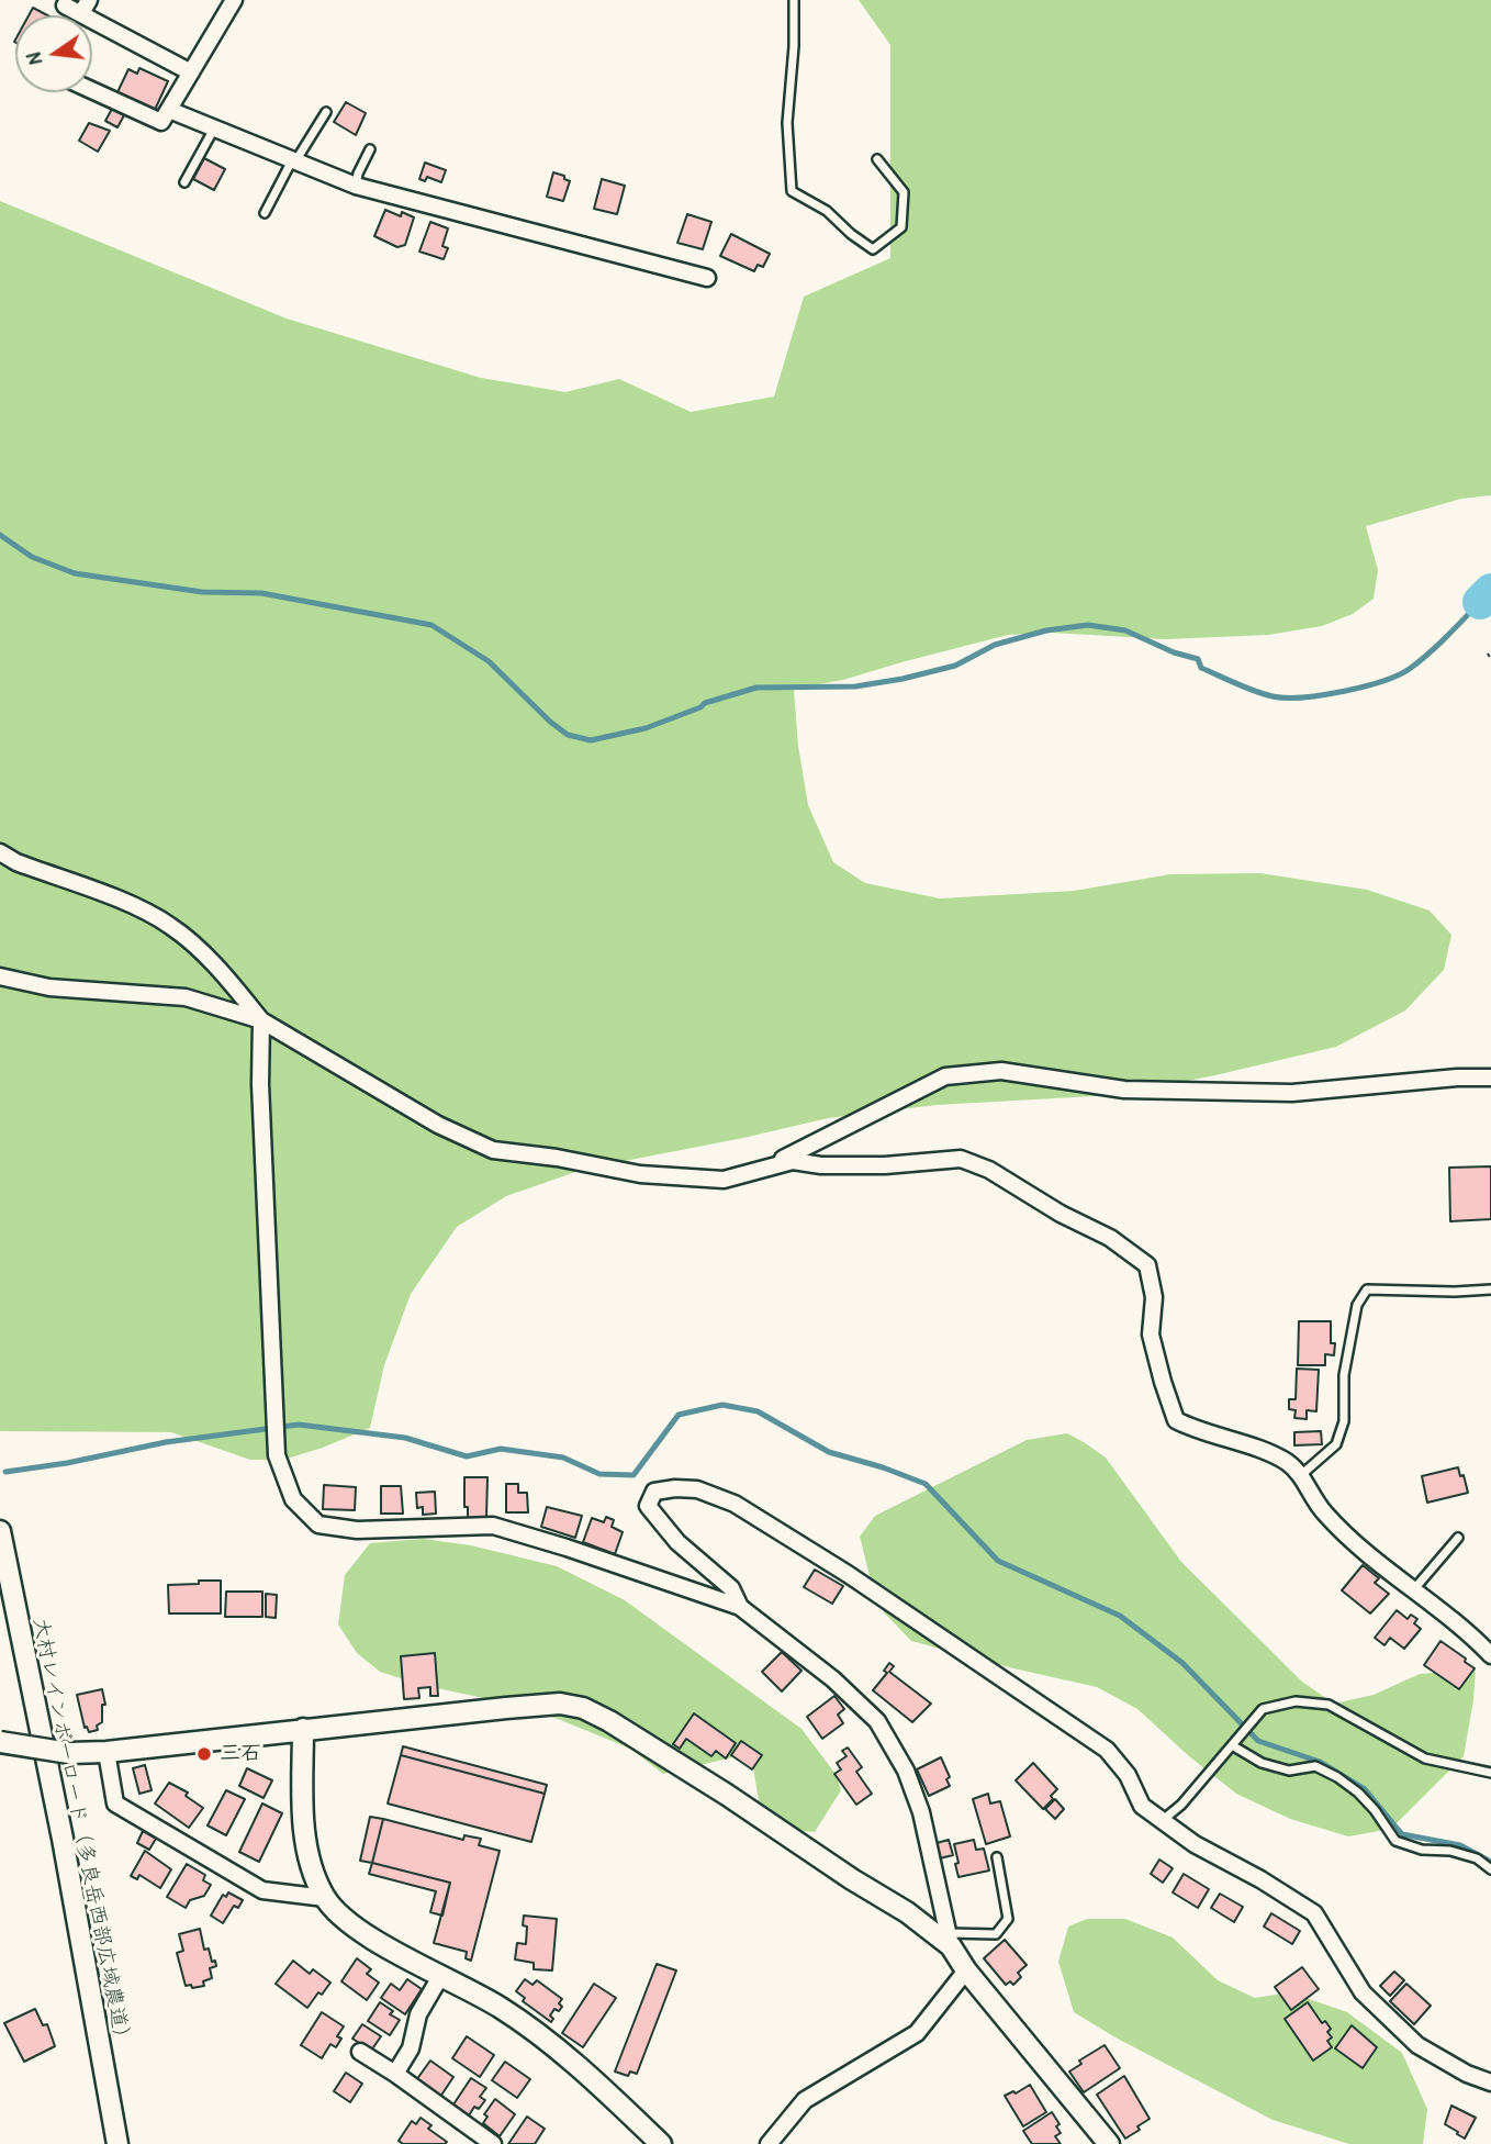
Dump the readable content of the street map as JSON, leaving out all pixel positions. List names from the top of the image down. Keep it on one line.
{"streets":{"street":["大村レインボーロード（多良岳西部広域農道）"]},"places":["三石"],"north":"left"}
